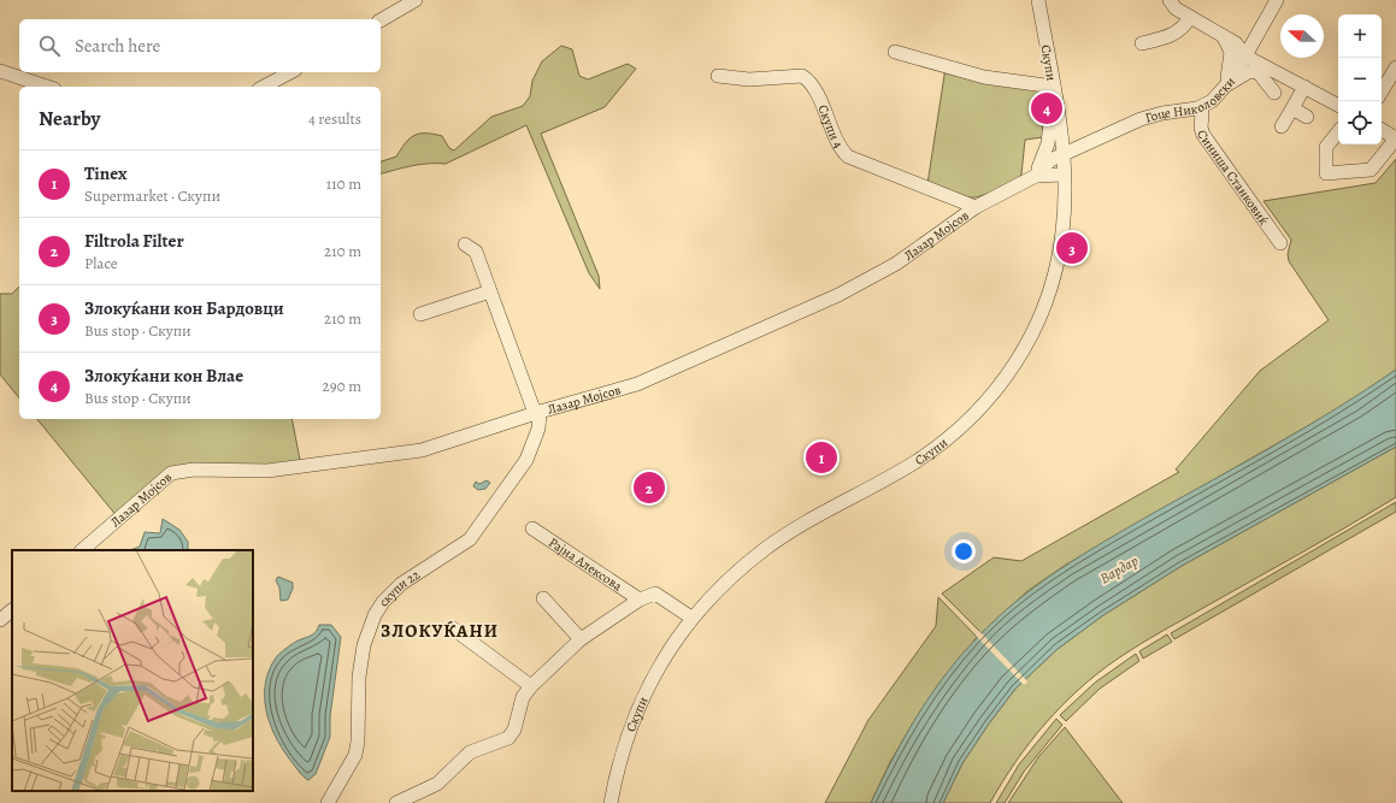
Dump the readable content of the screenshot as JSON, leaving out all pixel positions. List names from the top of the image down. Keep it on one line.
{"streets":{"street":["Скупи","Гоце Николовски","Cкупи 4","Синиша Станковиќ","Лазар Мојсов","Рајна Алексова","скупи 22"]},"crossings":[["Скупи","Гоце Николовски"],["Скупи","Лазар Мојсов"],["Скупи","Рајна Алексова"],["Гоце Николовски","Синиша Станковиќ"],["Гоце Николовски","Лазар Мојсов"],["Cкупи 4","Лазар Мојсов"],["Лазар Мојсов","скупи 22"]],"districts":["ЗЛОКУЌАНИ"],"water":["Вардар"],"north":"left","page":{"map_buttons":["+","−"],"search":"Search here","heading":["Nearby","4 results"],"pins":["4","3","1","2"],"list":[{"mark":"1","name":"Tinex","note":"Supermarket · Скупи","value":"110 m"},{"mark":"2","name":"Filtrola Filter","note":"Place","value":"210 m"},{"mark":"3","name":"Злокуќани кон Бардовци","note":"Bus stop · Скупи","value":"210 m"},{"mark":"4","name":"Злокуќани кон Влае","note":"Bus stop · Скупи","value":"290 m"}]}}
